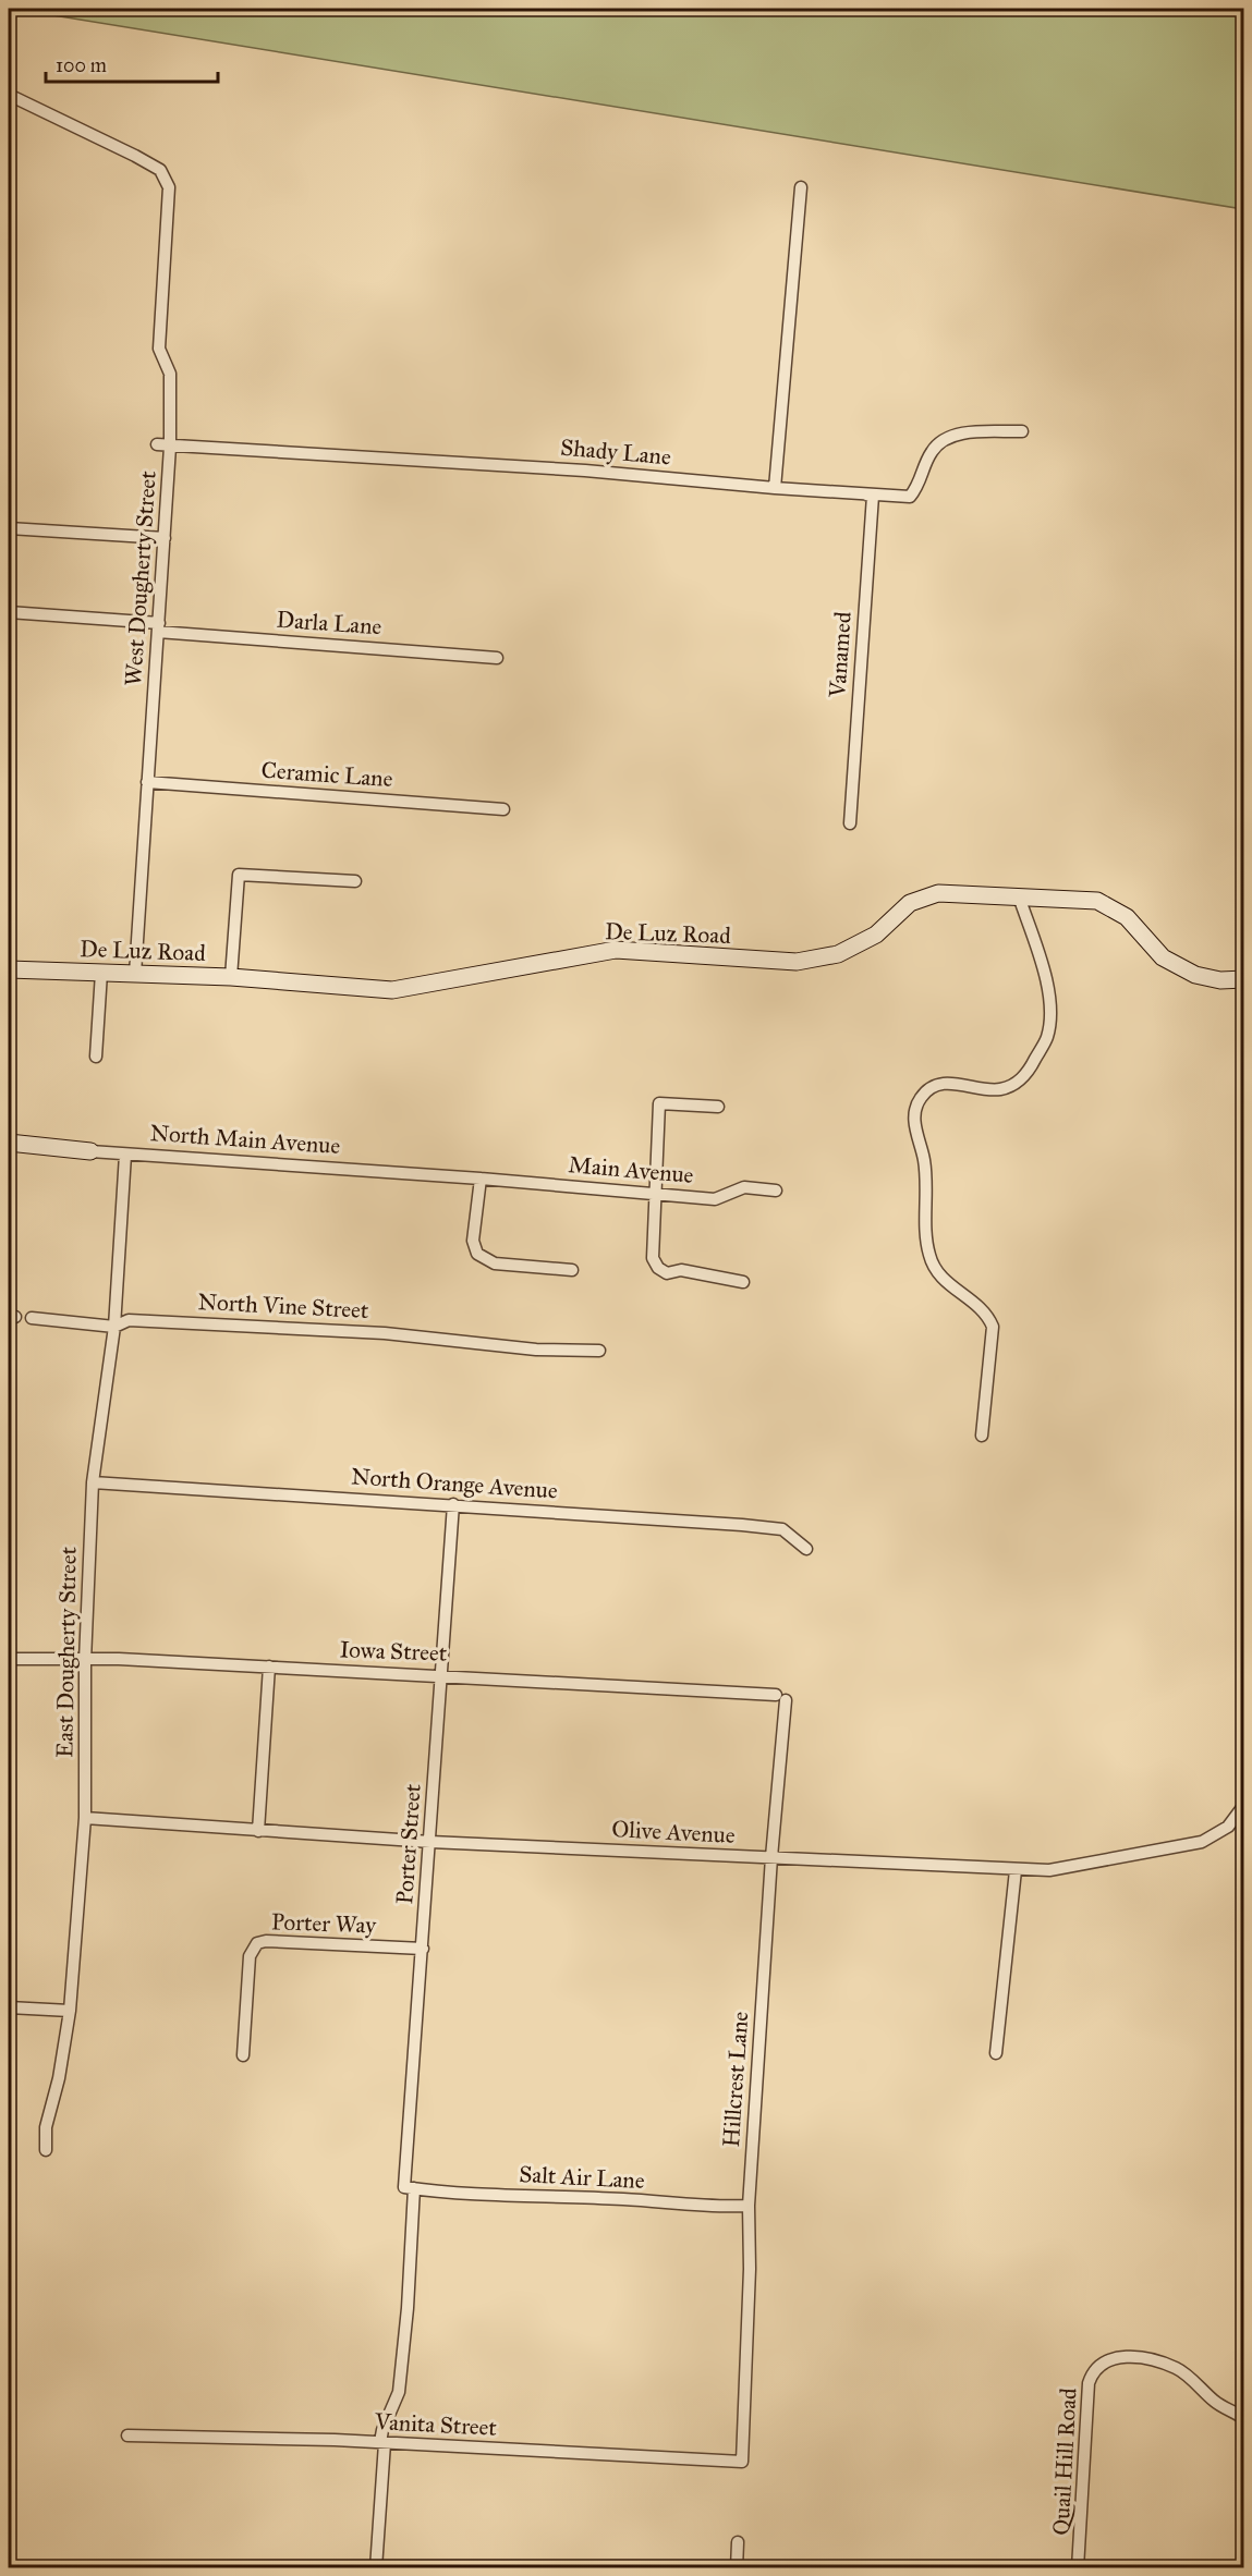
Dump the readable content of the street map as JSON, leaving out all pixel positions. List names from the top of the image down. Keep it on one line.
{"streets":{"main road":["De Luz Road","North Main Avenue"],"street":["Shady Lane","West Dougherty Street","Darla Lane","Vanamed","Ceramic Lane","Main Avenue","North Vine Street","North Orange Avenue","Iowa Street","East Dougherty Street","Olive Avenue","Porter Street","Porter Way","Hillcrest Lane","Salt Air Lane","Vanita Street","Quail Hill Road"]},"crossings":[["Shady Lane","West Dougherty Street"],["Shady Lane","Vanamed"],["West Dougherty Street","Darla Lane"],["West Dougherty Street","Ceramic Lane"],["West Dougherty Street","De Luz Road"],["North Main Avenue","Main Avenue"],["North Main Avenue","East Dougherty Street"],["North Vine Street","East Dougherty Street"],["North Orange Avenue","East Dougherty Street"],["North Orange Avenue","Porter Street"],["Iowa Street","East Dougherty Street"],["Iowa Street","Porter Street"],["Iowa Street","Hillcrest Lane"],["East Dougherty Street","Olive Avenue"],["Olive Avenue","Porter Street"],["Olive Avenue","Hillcrest Lane"],["Porter Street","Porter Way"],["Porter Street","Salt Air Lane"],["Porter Street","Vanita Street"],["Hillcrest Lane","Salt Air Lane"],["Hillcrest Lane","Vanita Street"]],"scale_bar":"100 m"}
